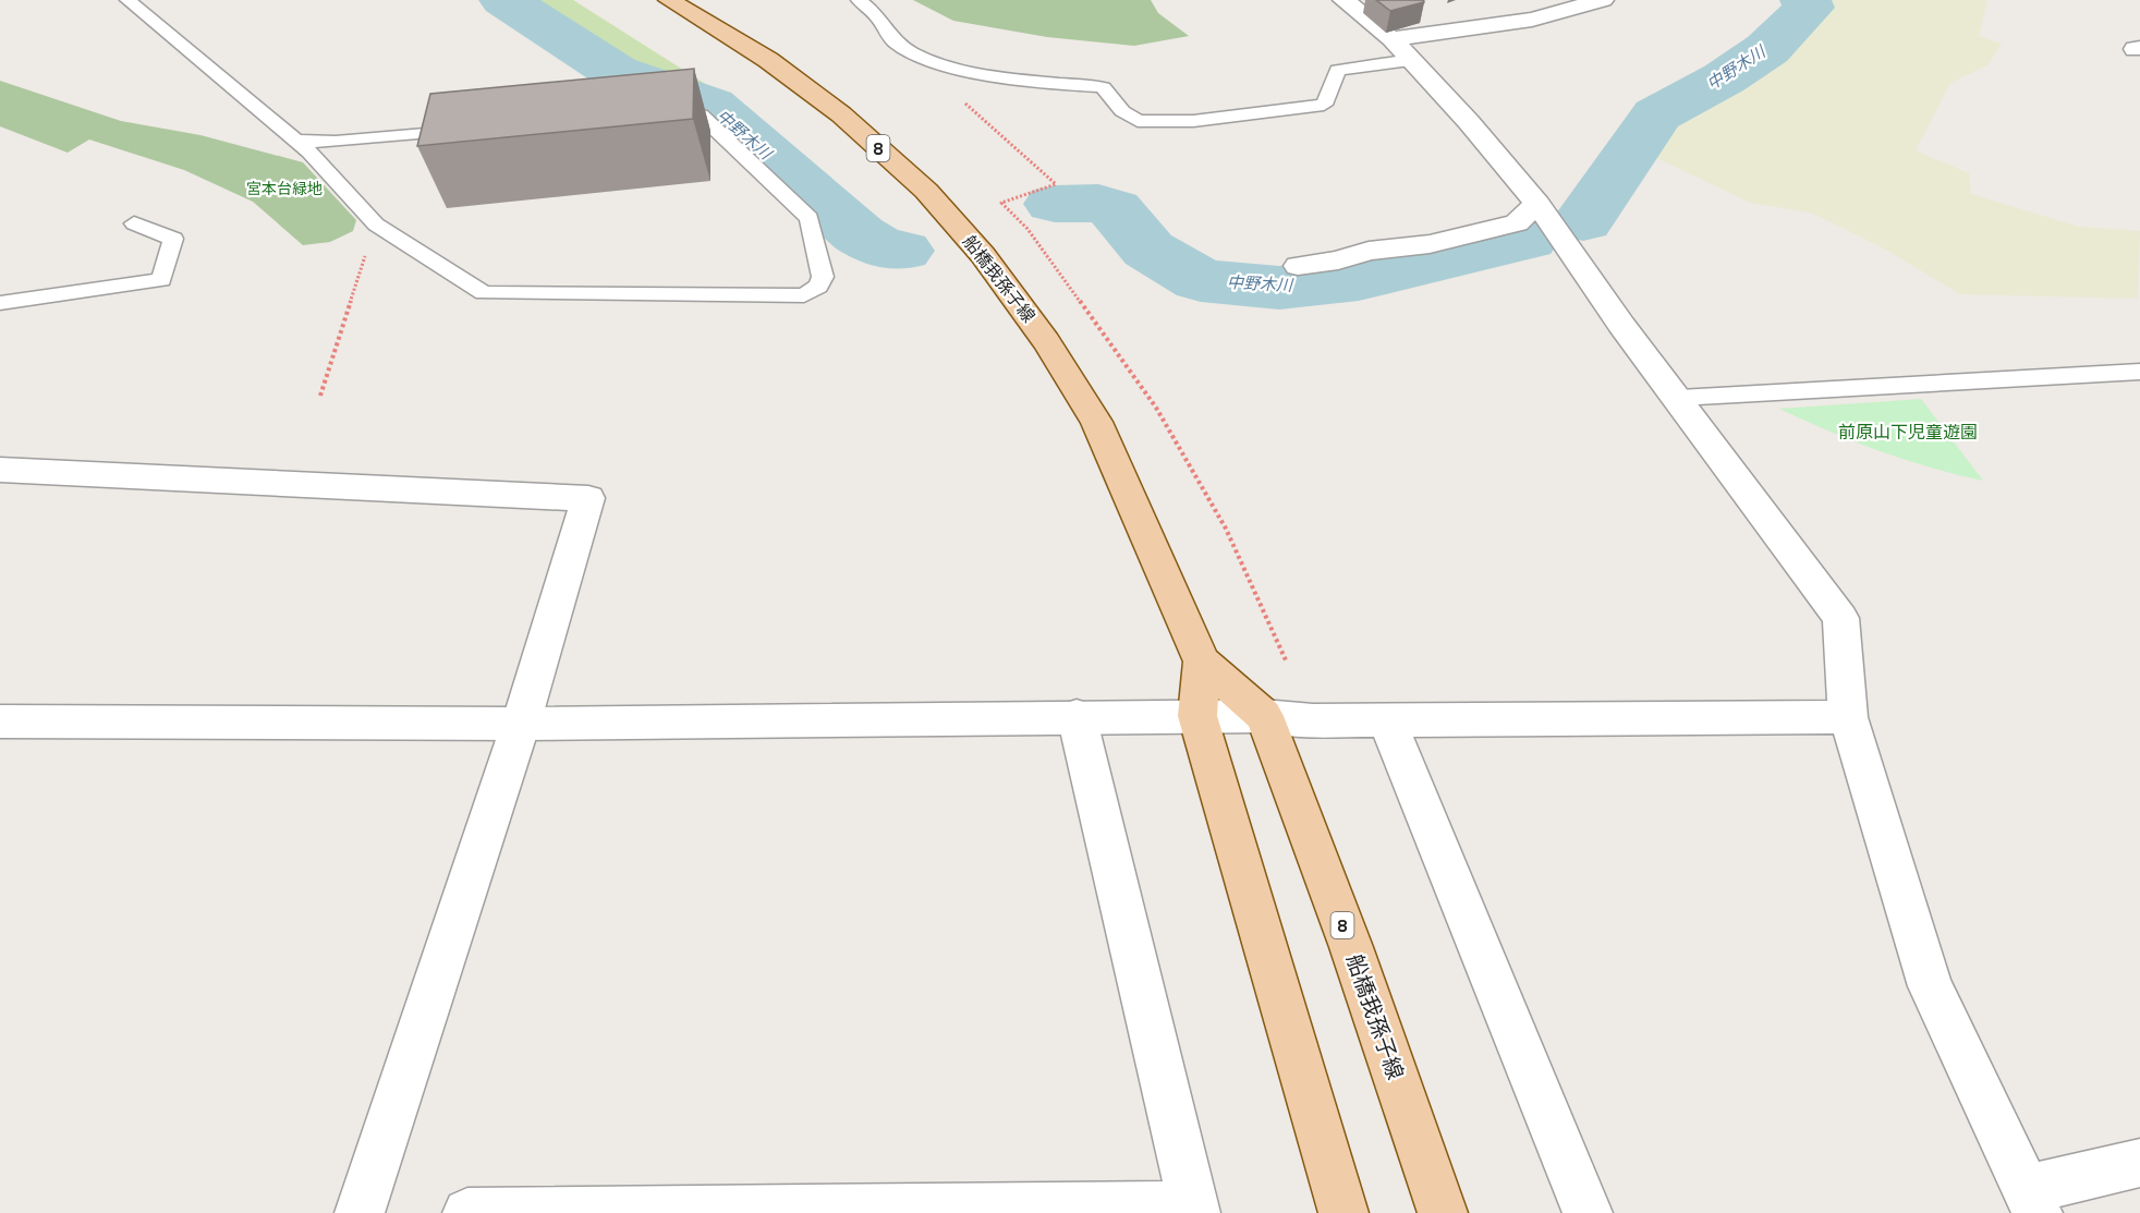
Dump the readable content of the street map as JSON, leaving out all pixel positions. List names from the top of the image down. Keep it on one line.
{"streets":{"main road":["8","船橋我孫子線"]},"water":["中野木川"],"parks":["宮本台緑地","前原山下児童遊園"]}
